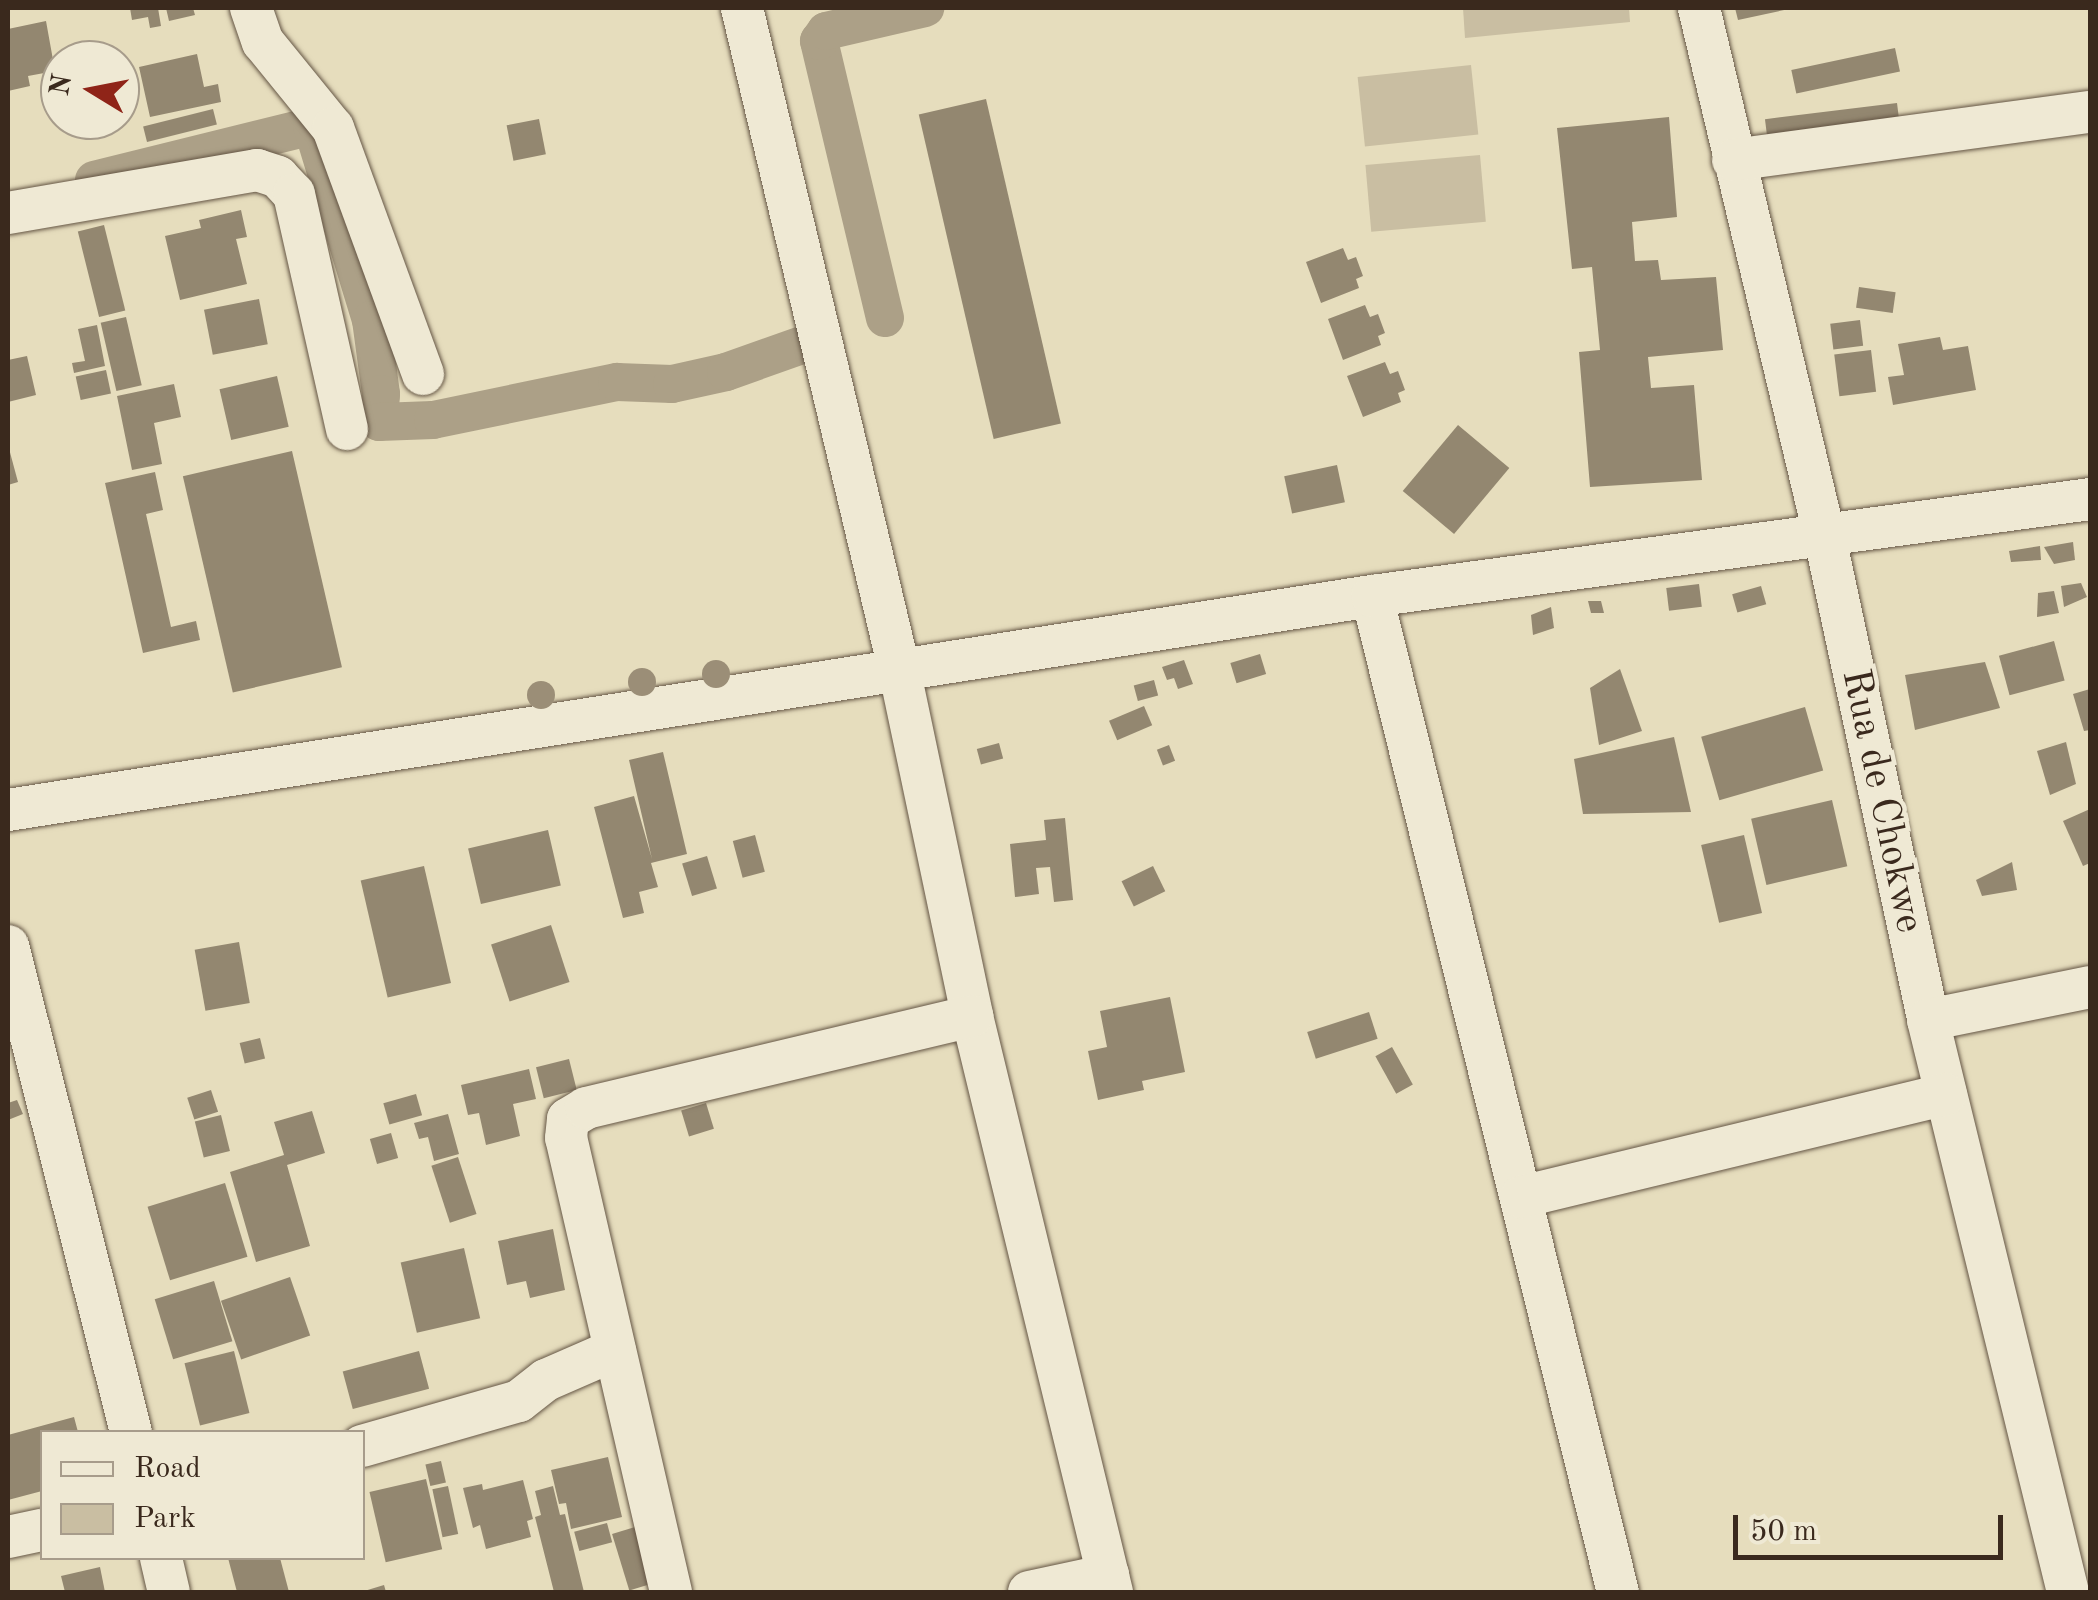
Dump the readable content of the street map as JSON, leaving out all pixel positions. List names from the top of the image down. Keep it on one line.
{"streets":{"street":["Rua de Chokwe"]},"legend":["Road","Park"],"scale_bar":"50 m","north":"left"}
